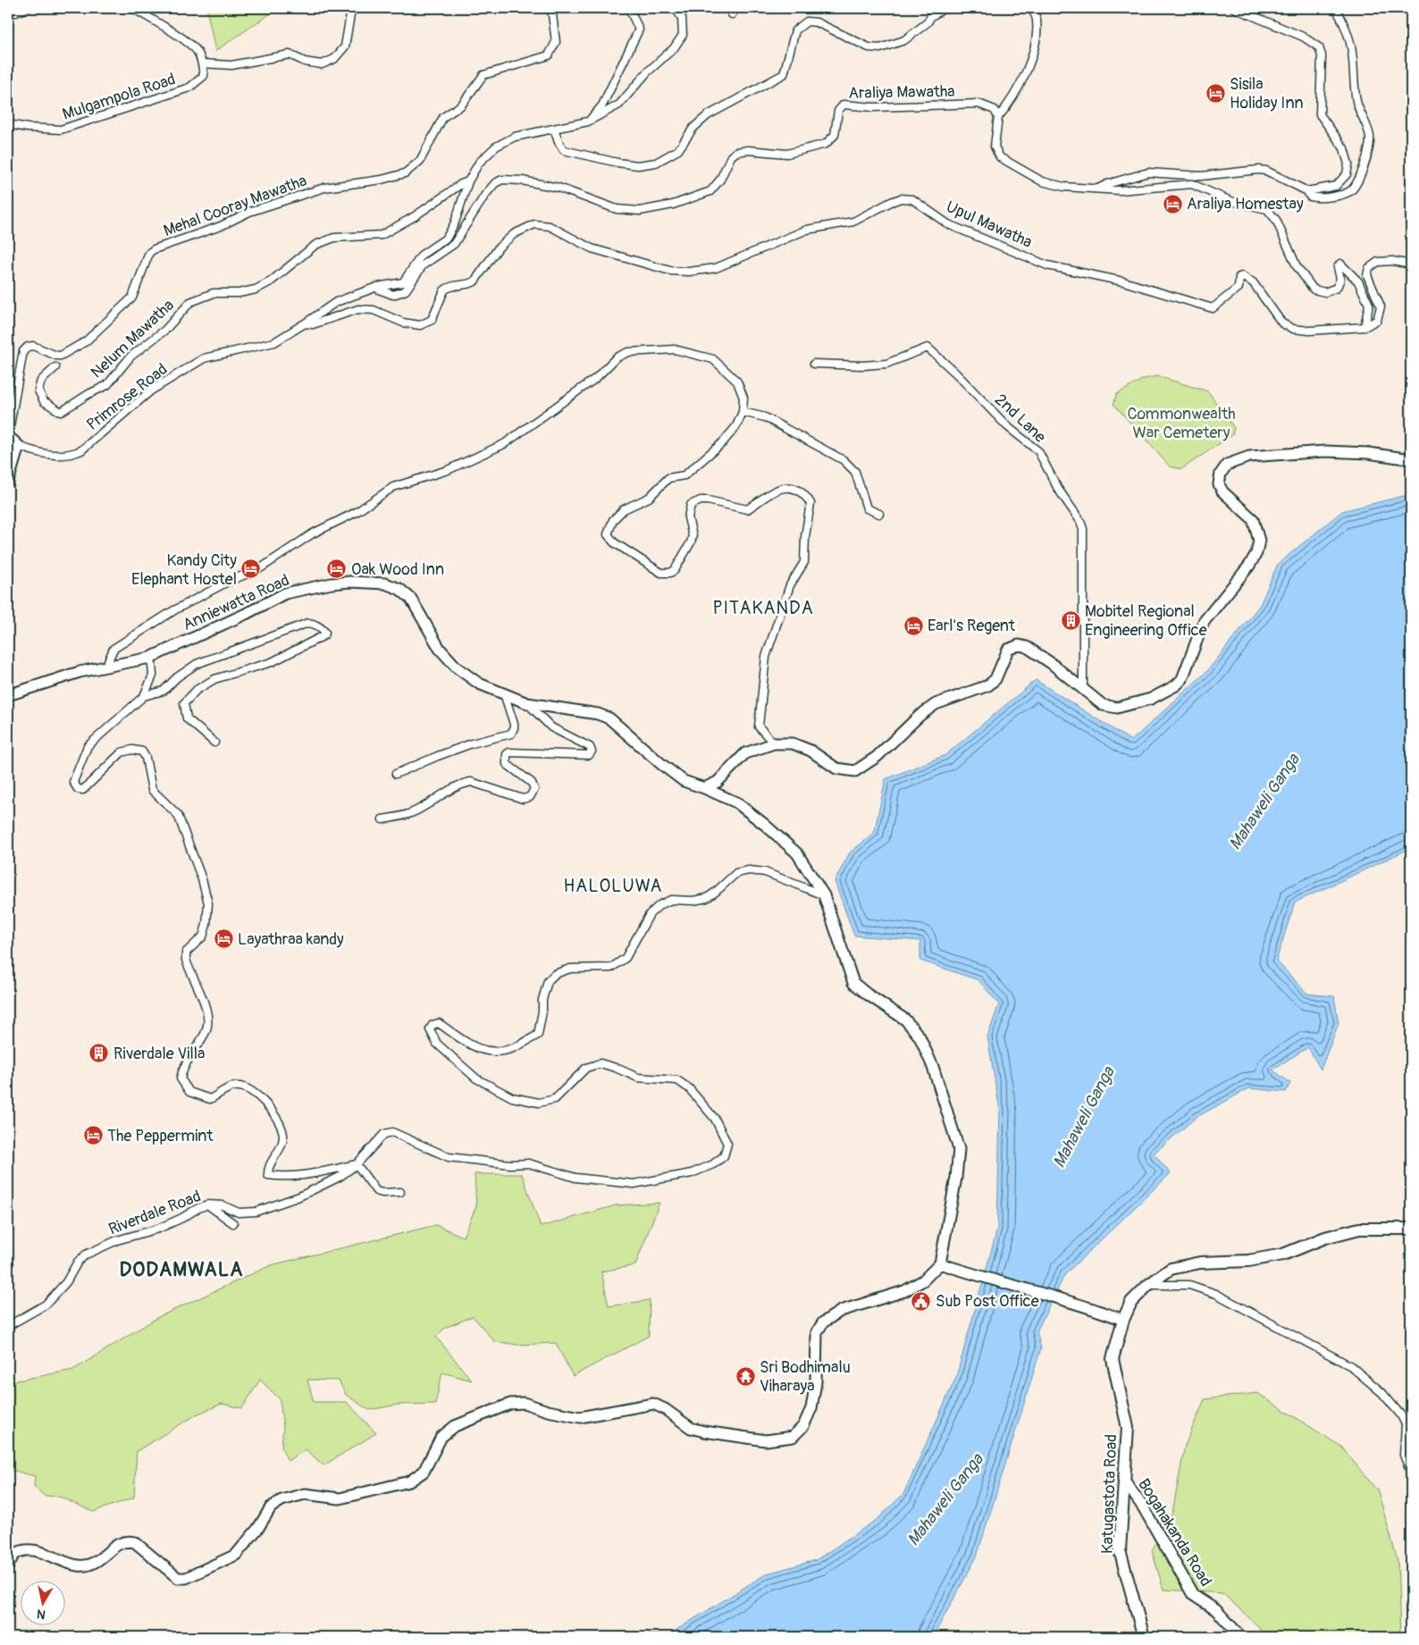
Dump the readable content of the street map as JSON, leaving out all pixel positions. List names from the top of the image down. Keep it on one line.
{"streets":{"main road":["Katugastota Road"],"street":["Araliya Mawatha","Mulgampola Road","Mehal Cooray Mawatha","Upul Mawatha","Nelum Mawatha","Primrose Road","2nd Lane","Anniewatta Road","Riverdale Road","Bogahakanda Road"]},"crossings":[["Araliya Mawatha","Primrose Road"],["Upul Mawatha","Primrose Road"],["Nelum Mawatha","Primrose Road"],["Anniewatta Road","Riverdale Road"],["Katugastota Road","Bogahakanda Road"]],"districts":["PITAKANDA","HALOLUWA","DODAMWALA"],"water":["Mahaweli Ganga"],"parks":["Commonwealth War Cemetery"],"places":{"hotel":["Sisila Holiday Inn","Araliya Homestay","Kandy City Elephant Hostel","Oak Wood Inn","Earl's Regent","Layathraa kandy","The Peppermint"],"building":["Mobitel Regional Engineering Office","Riverdale Villa"],"public building":["Sub Post Office"],"temple":["Sri Bodhimalu Viharaya"]},"north":"bottom"}
